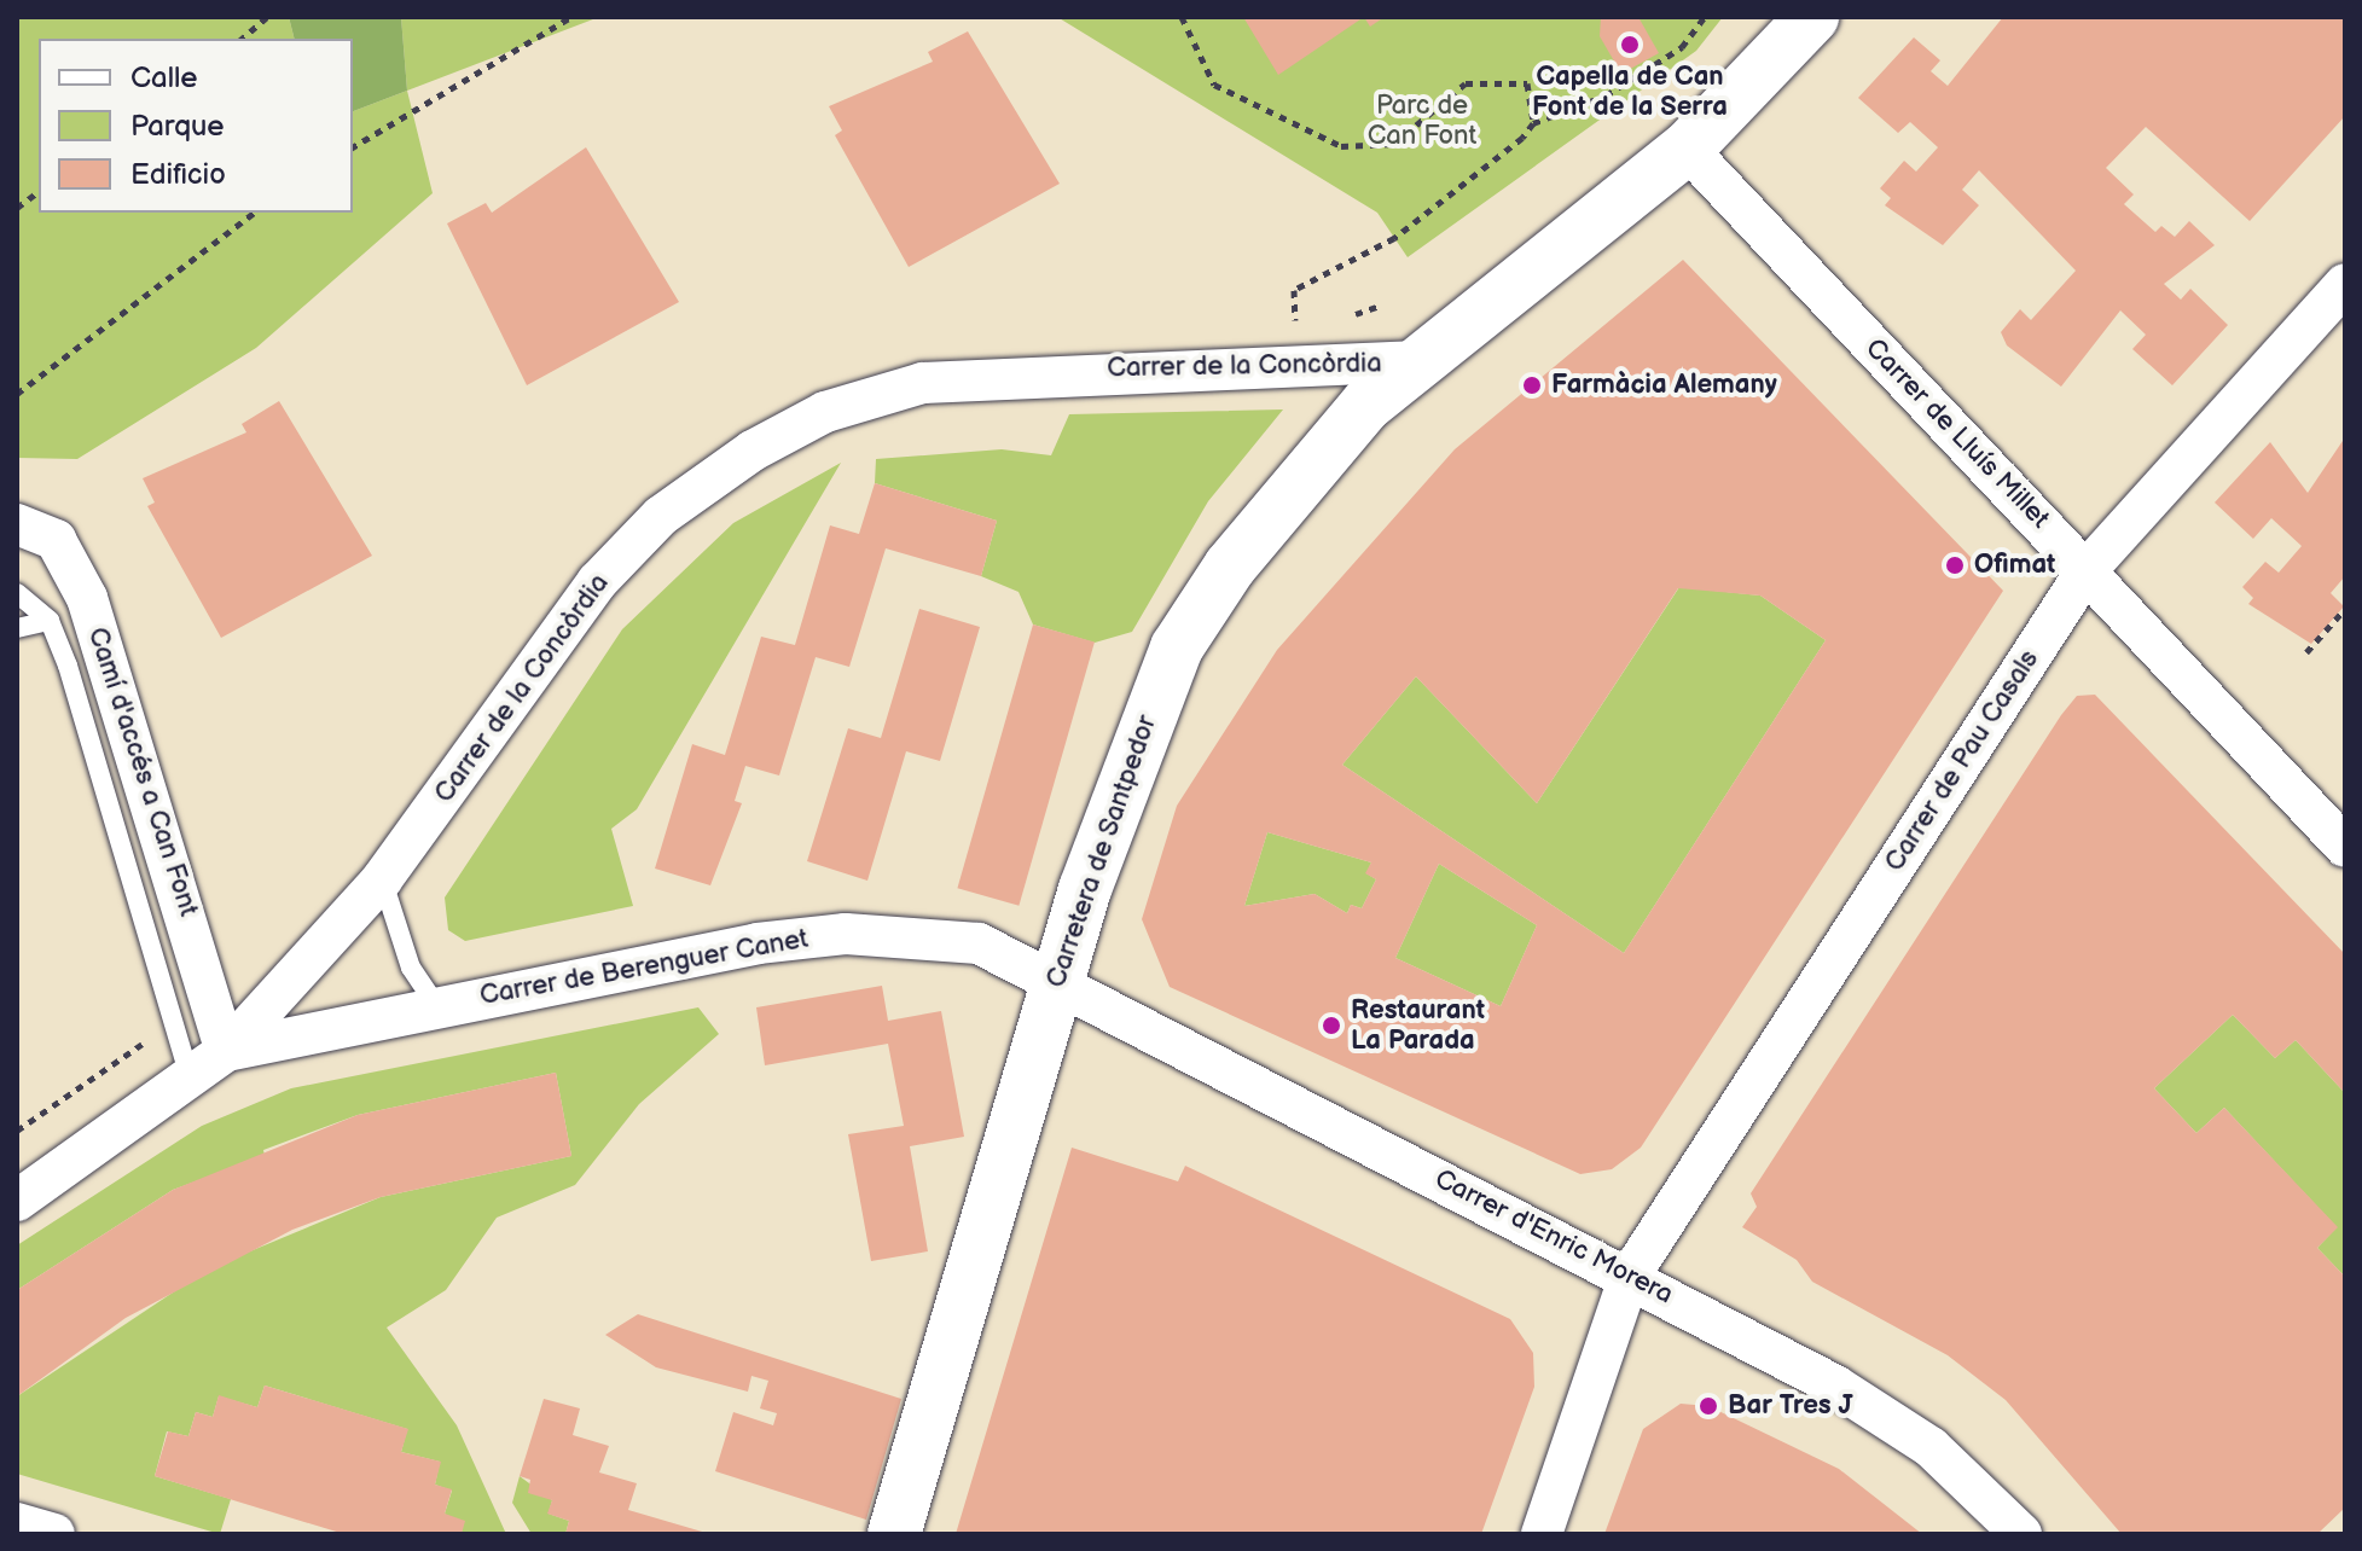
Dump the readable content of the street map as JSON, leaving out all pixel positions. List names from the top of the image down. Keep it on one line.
{"streets":{"street":["Carrer de la Concòrdia","Carrer de Lluís Millet","Carrer de Pau Casals","Camí d'accés a Can Font","Carretera de Santpedor","Carrer de Berenguer Canet","Carrer d'Enric Morera"]},"crossings":[["Carrer de la Concòrdia","Camí d'accés a Can Font"],["Carrer de la Concòrdia","Carretera de Santpedor"],["Carrer de la Concòrdia","Carrer de Berenguer Canet"],["Carrer de Lluís Millet","Carrer de Pau Casals"],["Carrer de Lluís Millet","Carretera de Santpedor"],["Carrer de Pau Casals","Carrer d'Enric Morera"],["Camí d'accés a Can Font","Carrer de Berenguer Canet"],["Carretera de Santpedor","Carrer de Berenguer Canet"],["Carretera de Santpedor","Carrer d'Enric Morera"],["Carrer de Berenguer Canet","Carrer d'Enric Morera"]],"parks":["Parc de Can Font"],"places":["Capella de Can Font de la Serra","Farmàcia Alemany","Ofimat","Restaurant La Parada","Bar Tres J"],"legend":["Calle","Parque","Edificio"]}
